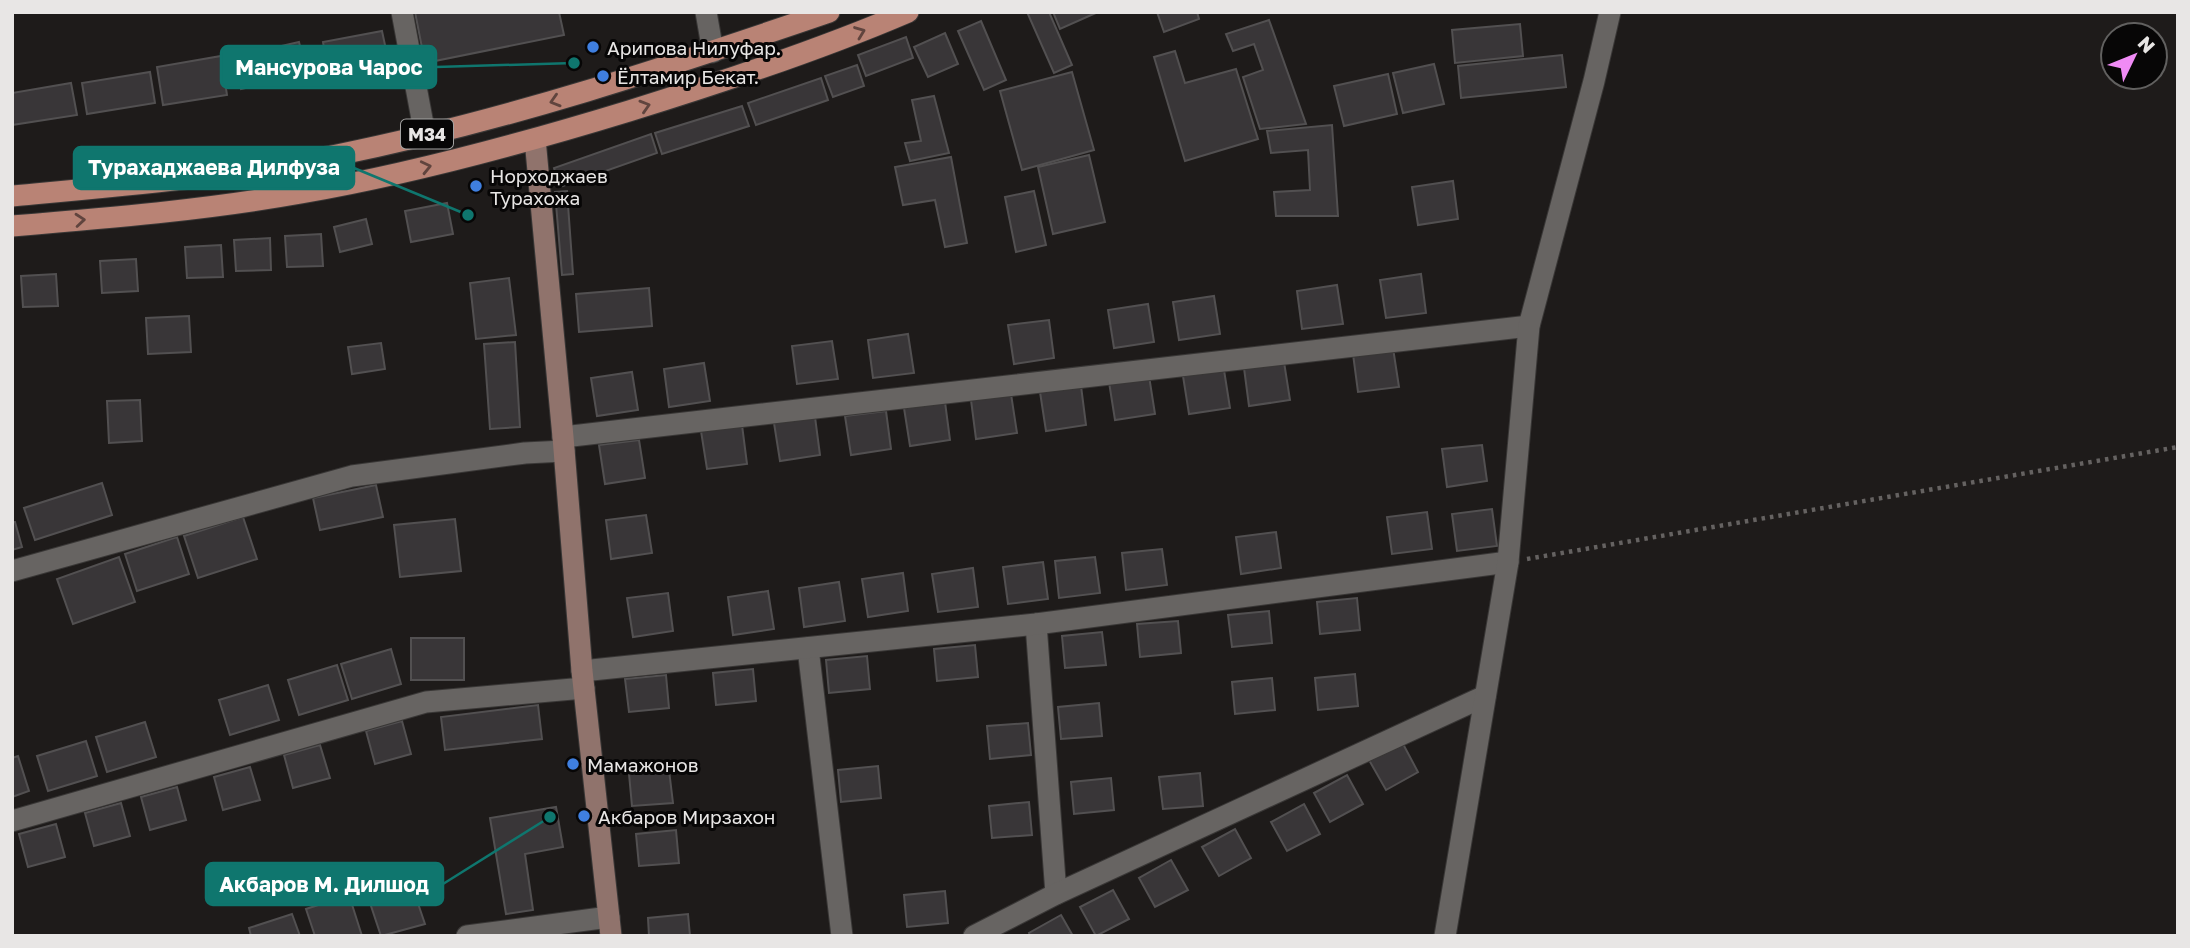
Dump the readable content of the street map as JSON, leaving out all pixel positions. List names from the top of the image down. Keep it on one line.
{"streets":{"main road":["M34"]},"places":["Арипова Нилуфар.","Мансурова Чарос","Ёлтамир Бекат.","Норходжаев Турахожа","Турахаджаева Дилфуза","Мамажонов","Акбаров Мирзахон","Акбаров М. Дилшод"],"north":"top right"}
